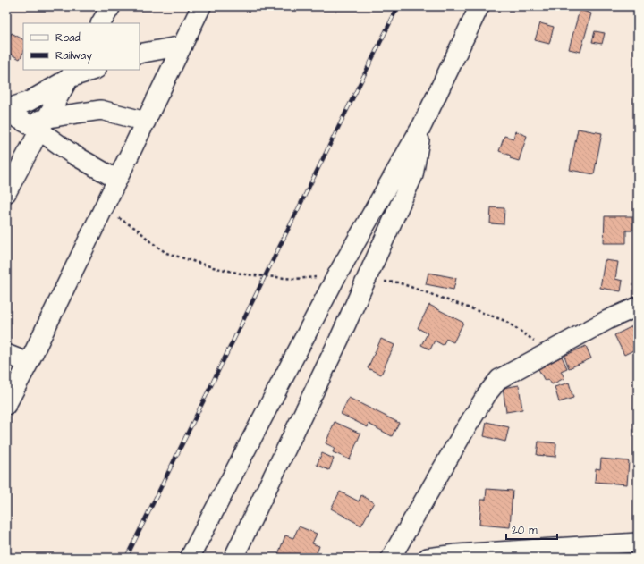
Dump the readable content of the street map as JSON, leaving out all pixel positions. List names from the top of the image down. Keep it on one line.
{"legend":["Road","Railway"],"scale_bar":"20 m"}
